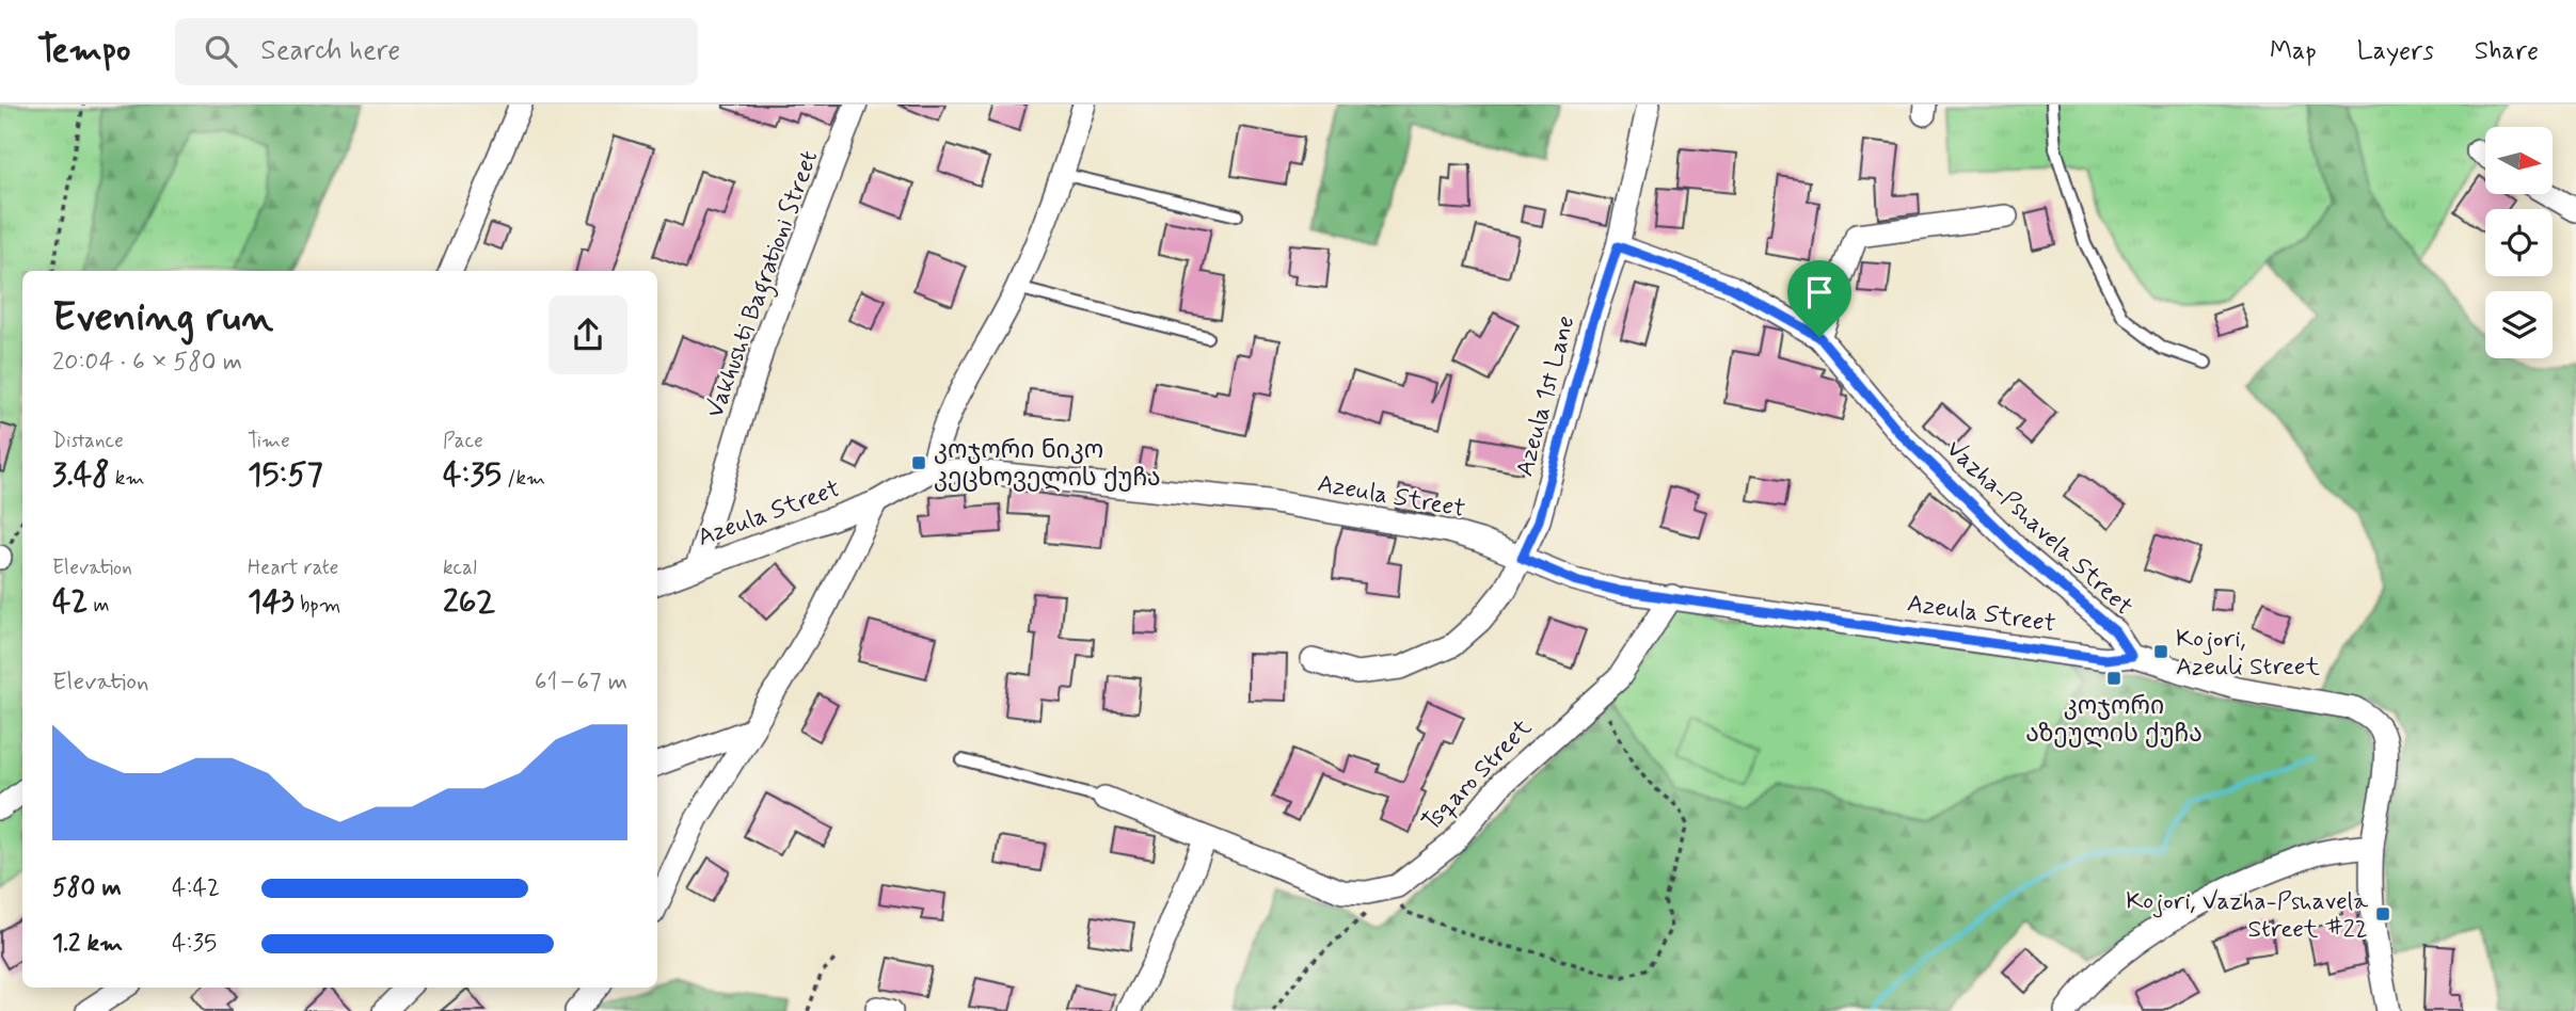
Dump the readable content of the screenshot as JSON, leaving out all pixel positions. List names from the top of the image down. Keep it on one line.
{"streets":{"street":["Vakhushti Bagrationi Street","Azeula 1st Lane","Azeula Street","Vazha-Pshavela Street","Tsqaro Street"]},"crossings":[["Vakhushti Bagrationi Street","Azeula Street"],["Azeula 1st Lane","Azeula Street"],["Azeula 1st Lane","Vazha-Pshavela Street"],["Azeula Street","Vazha-Pshavela Street"],["Azeula Street","Tsqaro Street"]],"places":{"transit":["კოჯორი ნიკო კეცხოველის ქუჩა","Kojori, Azeuli Street","კოჯორი აზეულის ქუჩა","Kojori, Vazha-Pshavela Street #22"]},"north":"right","page":{"header":"Tempo","search":"Search here","nav":["Map","Layers","Share"],"heading":["Evening run","20:04 · 6 × 580 m"],"stats":[["Distance","3.48 km"],["Time","15:57"],["Pace","4:35 /km"],["Elevation","42 m"],["Heart rate","143 bpm"],["kcal","262"]],"chart":["Elevation","61–67 m"],"list":[{"name":"580 m","note":"4:42"},{"name":"1.2 km","note":"4:35"}]}}
